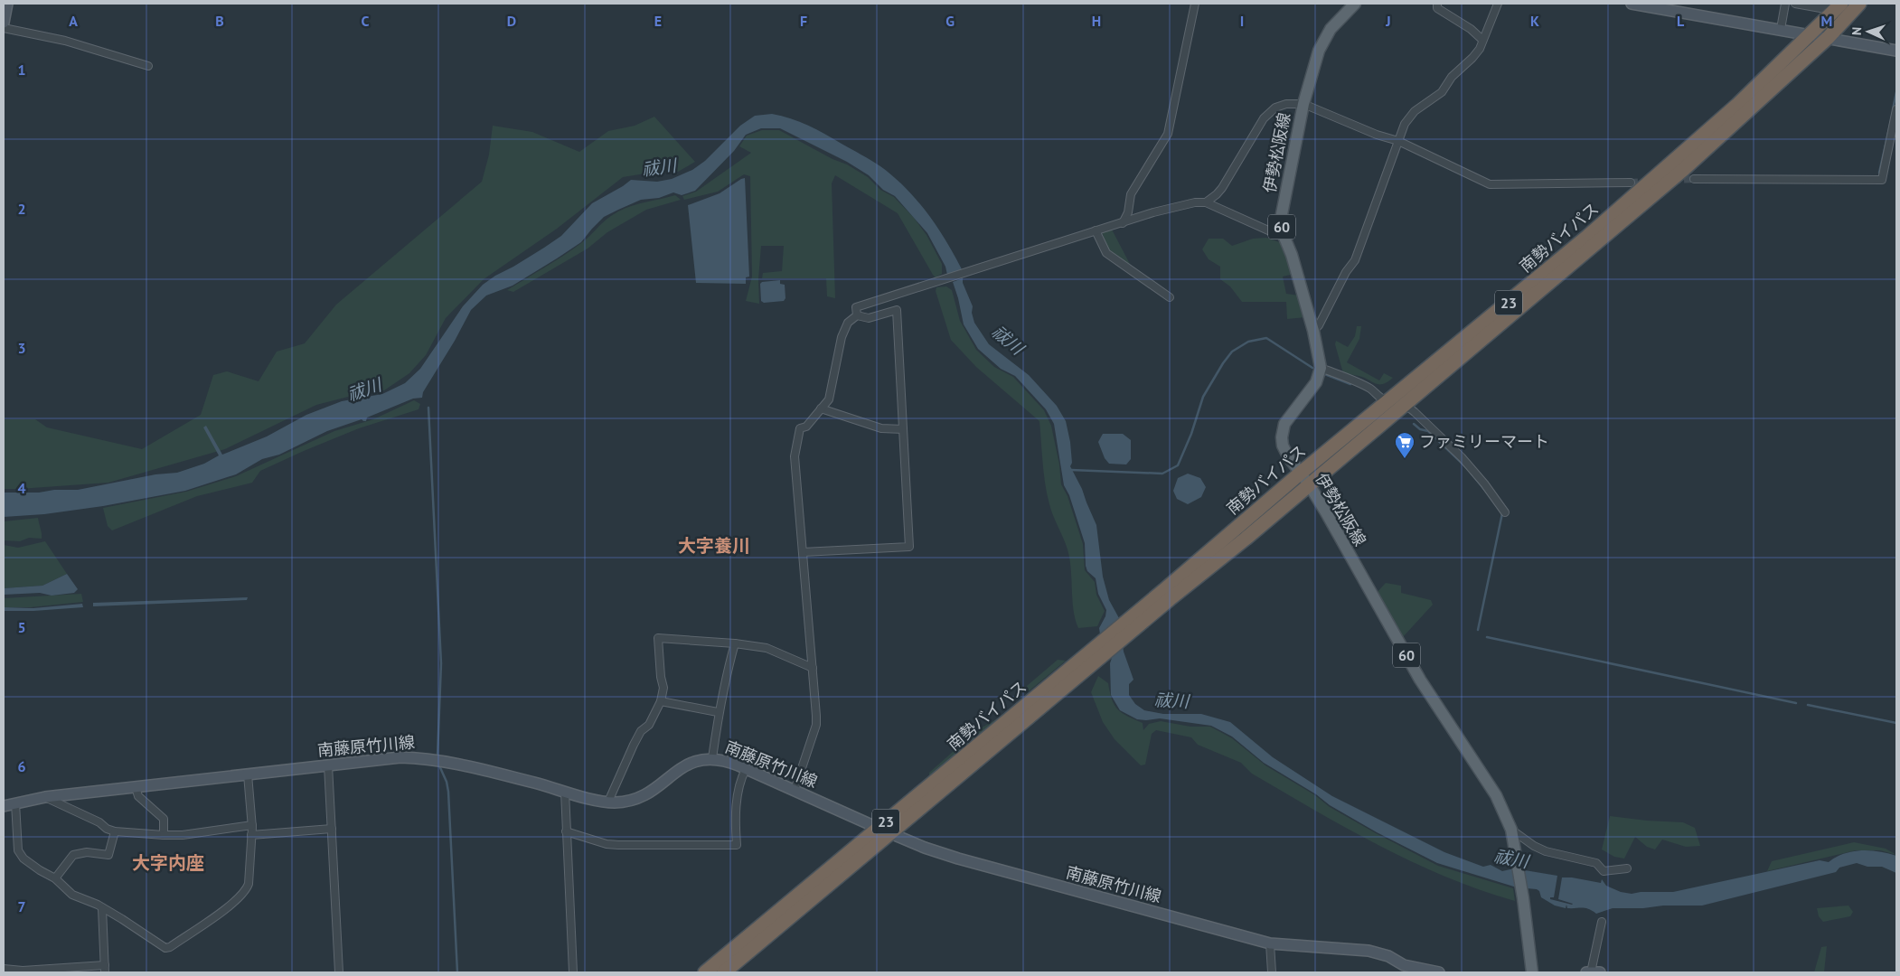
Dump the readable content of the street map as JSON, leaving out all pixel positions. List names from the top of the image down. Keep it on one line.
{"streets":{"highway":["南勢バイパス","23"],"main road":["伊勢松阪線","60","南藤原竹川線"]},"crossings":[["伊勢松阪線","南勢バイパス"],["南勢バイパス","南藤原竹川線"]],"districts":["大字養川","大字内座"],"water":["祓川"],"places":{"supermarket":["ファミリーマート"]},"north":"left","grid":{"columns":["A","B","C","D","E","F","G","H","I","J","K","L","M"],"rows":["1","2","3","4","5","6","7"]}}
